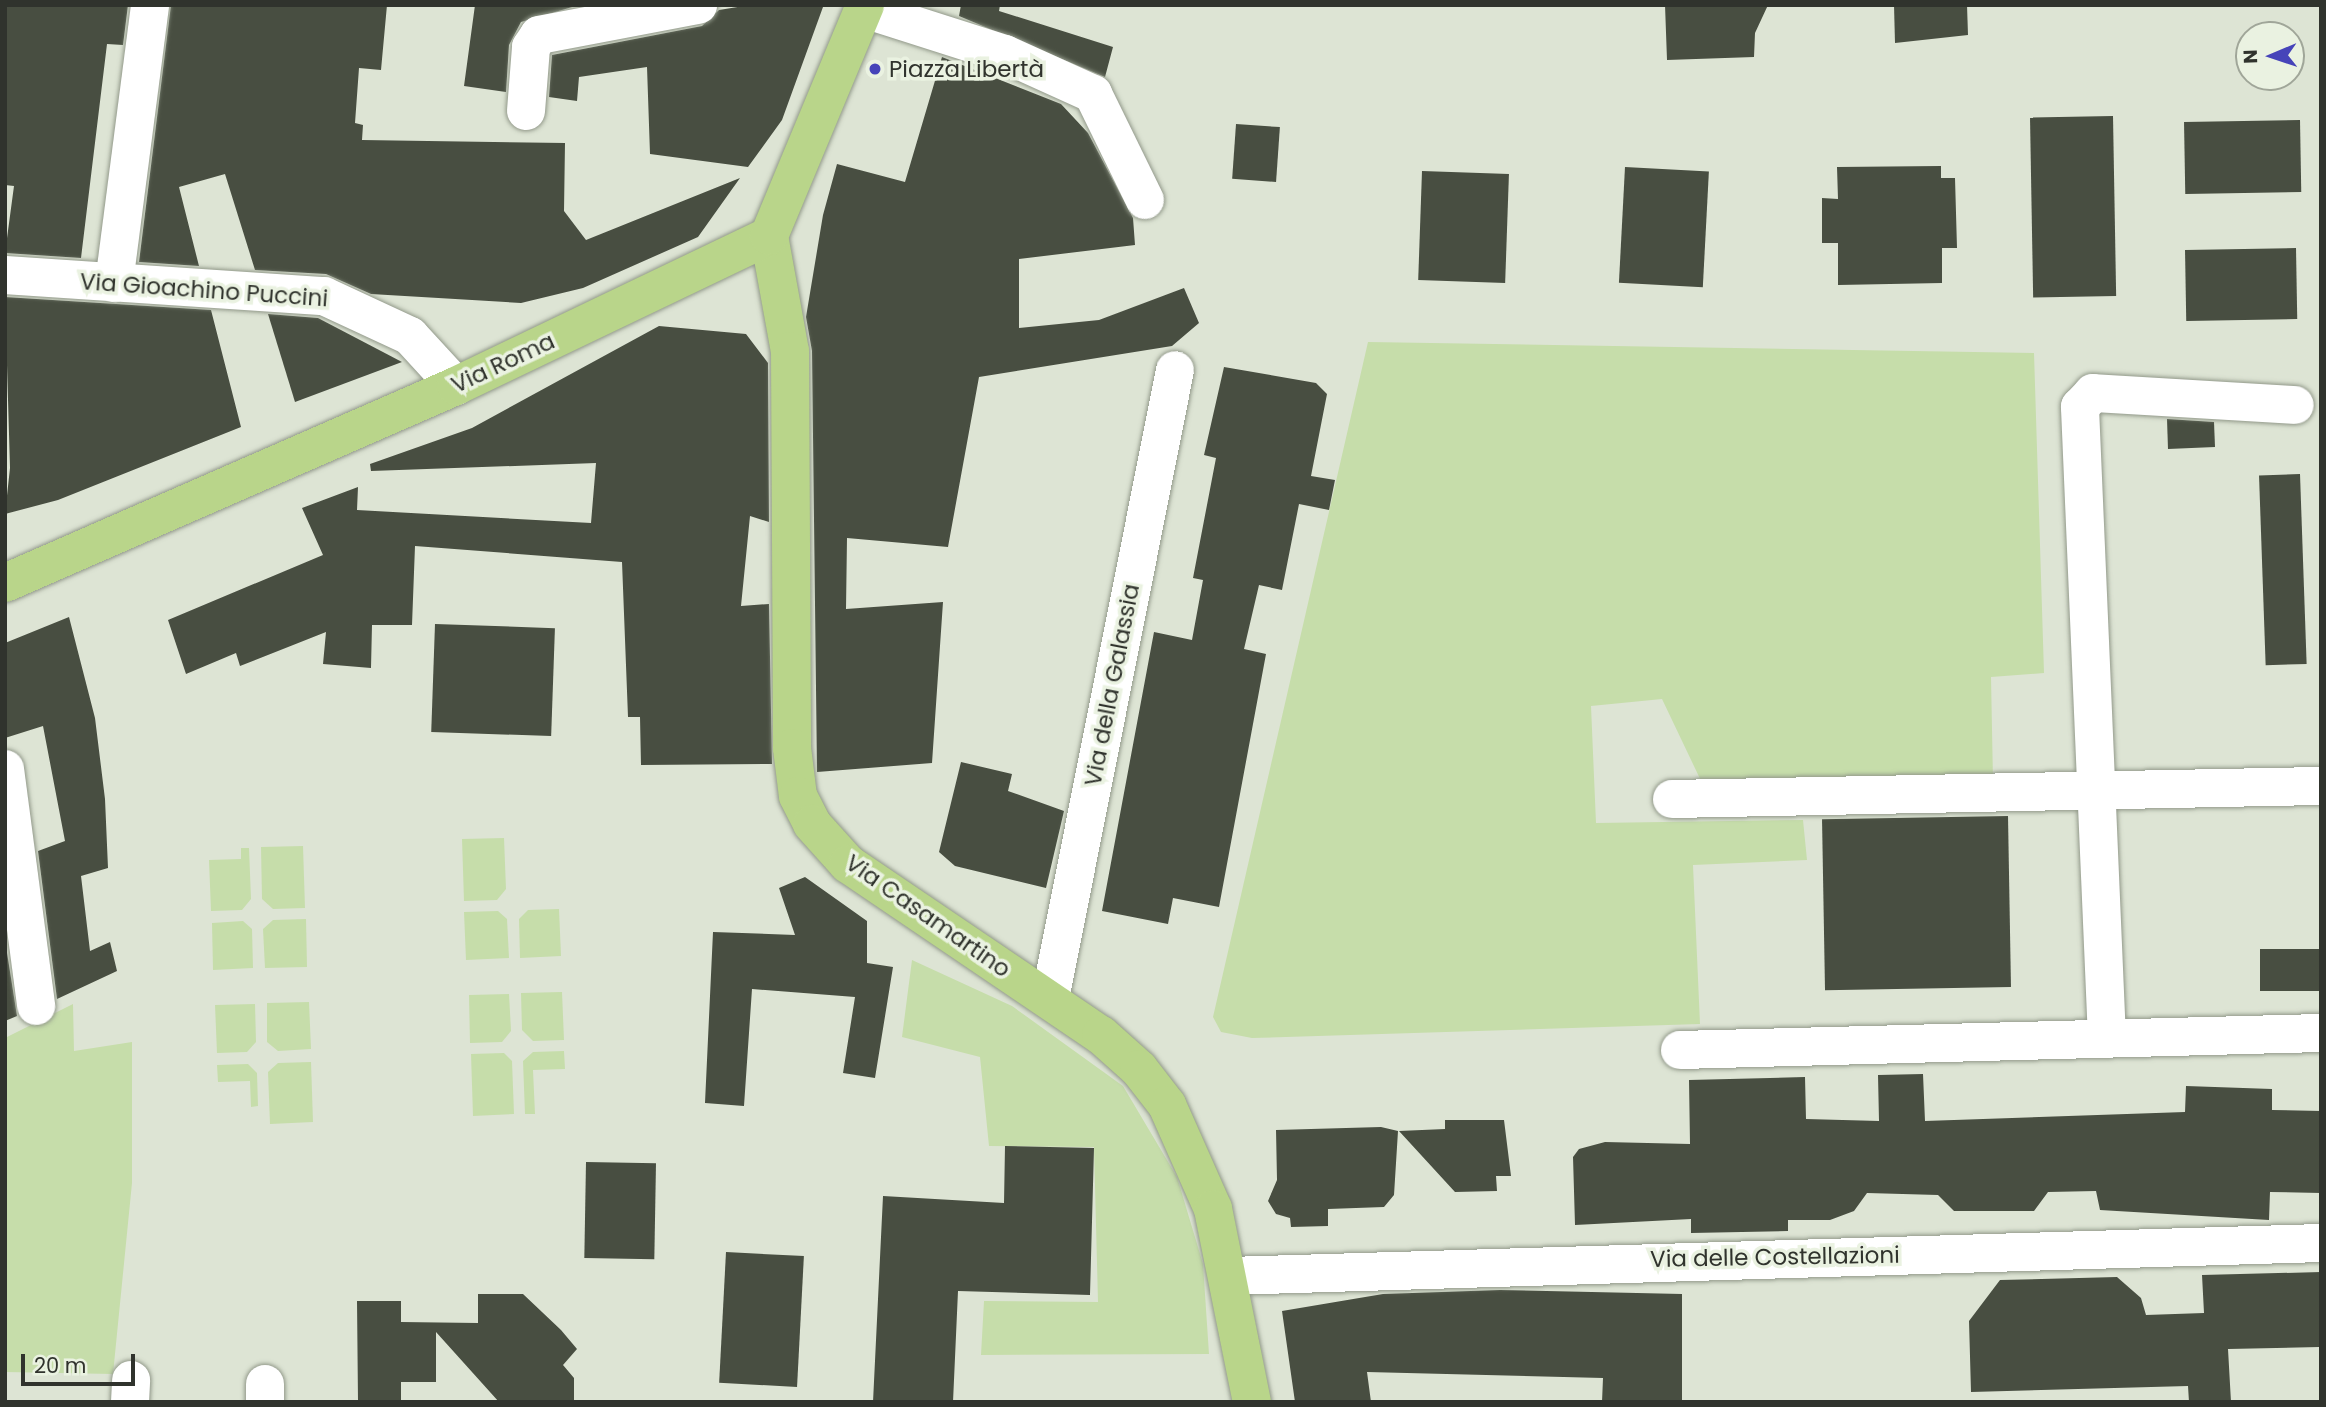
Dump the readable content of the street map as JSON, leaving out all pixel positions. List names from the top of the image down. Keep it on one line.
{"streets":{"main road":["Via Roma","Via Casamartino"],"street":["Via Gioachino Puccini","Via della Galassia","Via delle Costellazioni"]},"crossings":[["Via Gioachino Puccini","Via Roma"],["Via Roma","Via Casamartino"],["Via della Galassia","Via Casamartino"],["Via Casamartino","Via delle Costellazioni"]],"places":["Piazza Libertà"],"scale_bar":"20 m","north":"left"}
